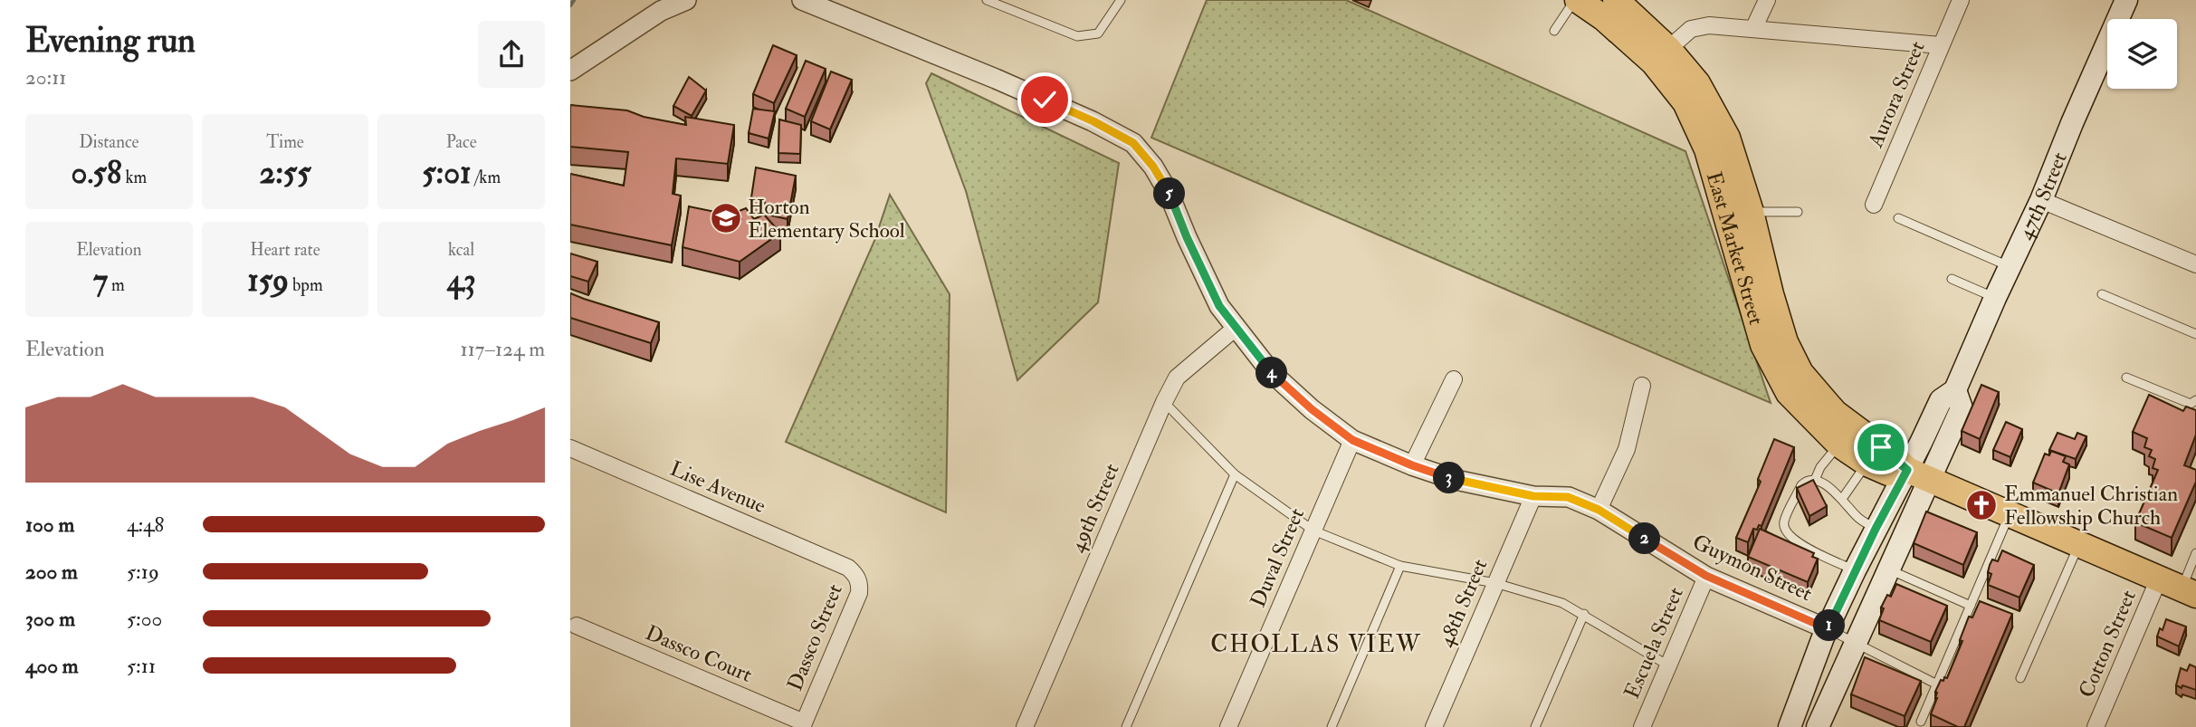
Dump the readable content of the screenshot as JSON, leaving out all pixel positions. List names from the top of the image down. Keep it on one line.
{"streets":{"main road":["47th Street","East Market Street"],"street":["Aurora Street","Lise Avenue","49th Street","Duval Street","Guymon Street","48th Street","Dassco Street","Escuela Street","Cotton Street","Dassco Court"]},"crossings":[["47th Street","East Market Street"],["47th Street","Guymon Street"],["East Market Street","Cotton Street"],["Lise Avenue","Dassco Street"],["49th Street","Guymon Street"],["Duval Street","Guymon Street"],["Guymon Street","48th Street"],["Guymon Street","Escuela Street"],["Dassco Street","Dassco Court"]],"districts":["CHOLLAS VIEW"],"places":{"school or university":["Horton Elementary School"],"church":["Emmanuel Christian Fellowship Church"]},"page":{"heading":["Evening run","20:11"],"stats":[["Distance","0.58 km"],["Time","2:55"],["Pace","5:01 /km"],["Elevation","7 m"],["Heart rate","159 bpm"],["kcal","43"]],"pins":["5","4","3","2","1"],"chart":["Elevation","117–124 m"],"list":[{"name":"100 m","note":"4:48"},{"name":"200 m","note":"5:19"},{"name":"300 m","note":"5:00"},{"name":"400 m","note":"5:11"}]}}
